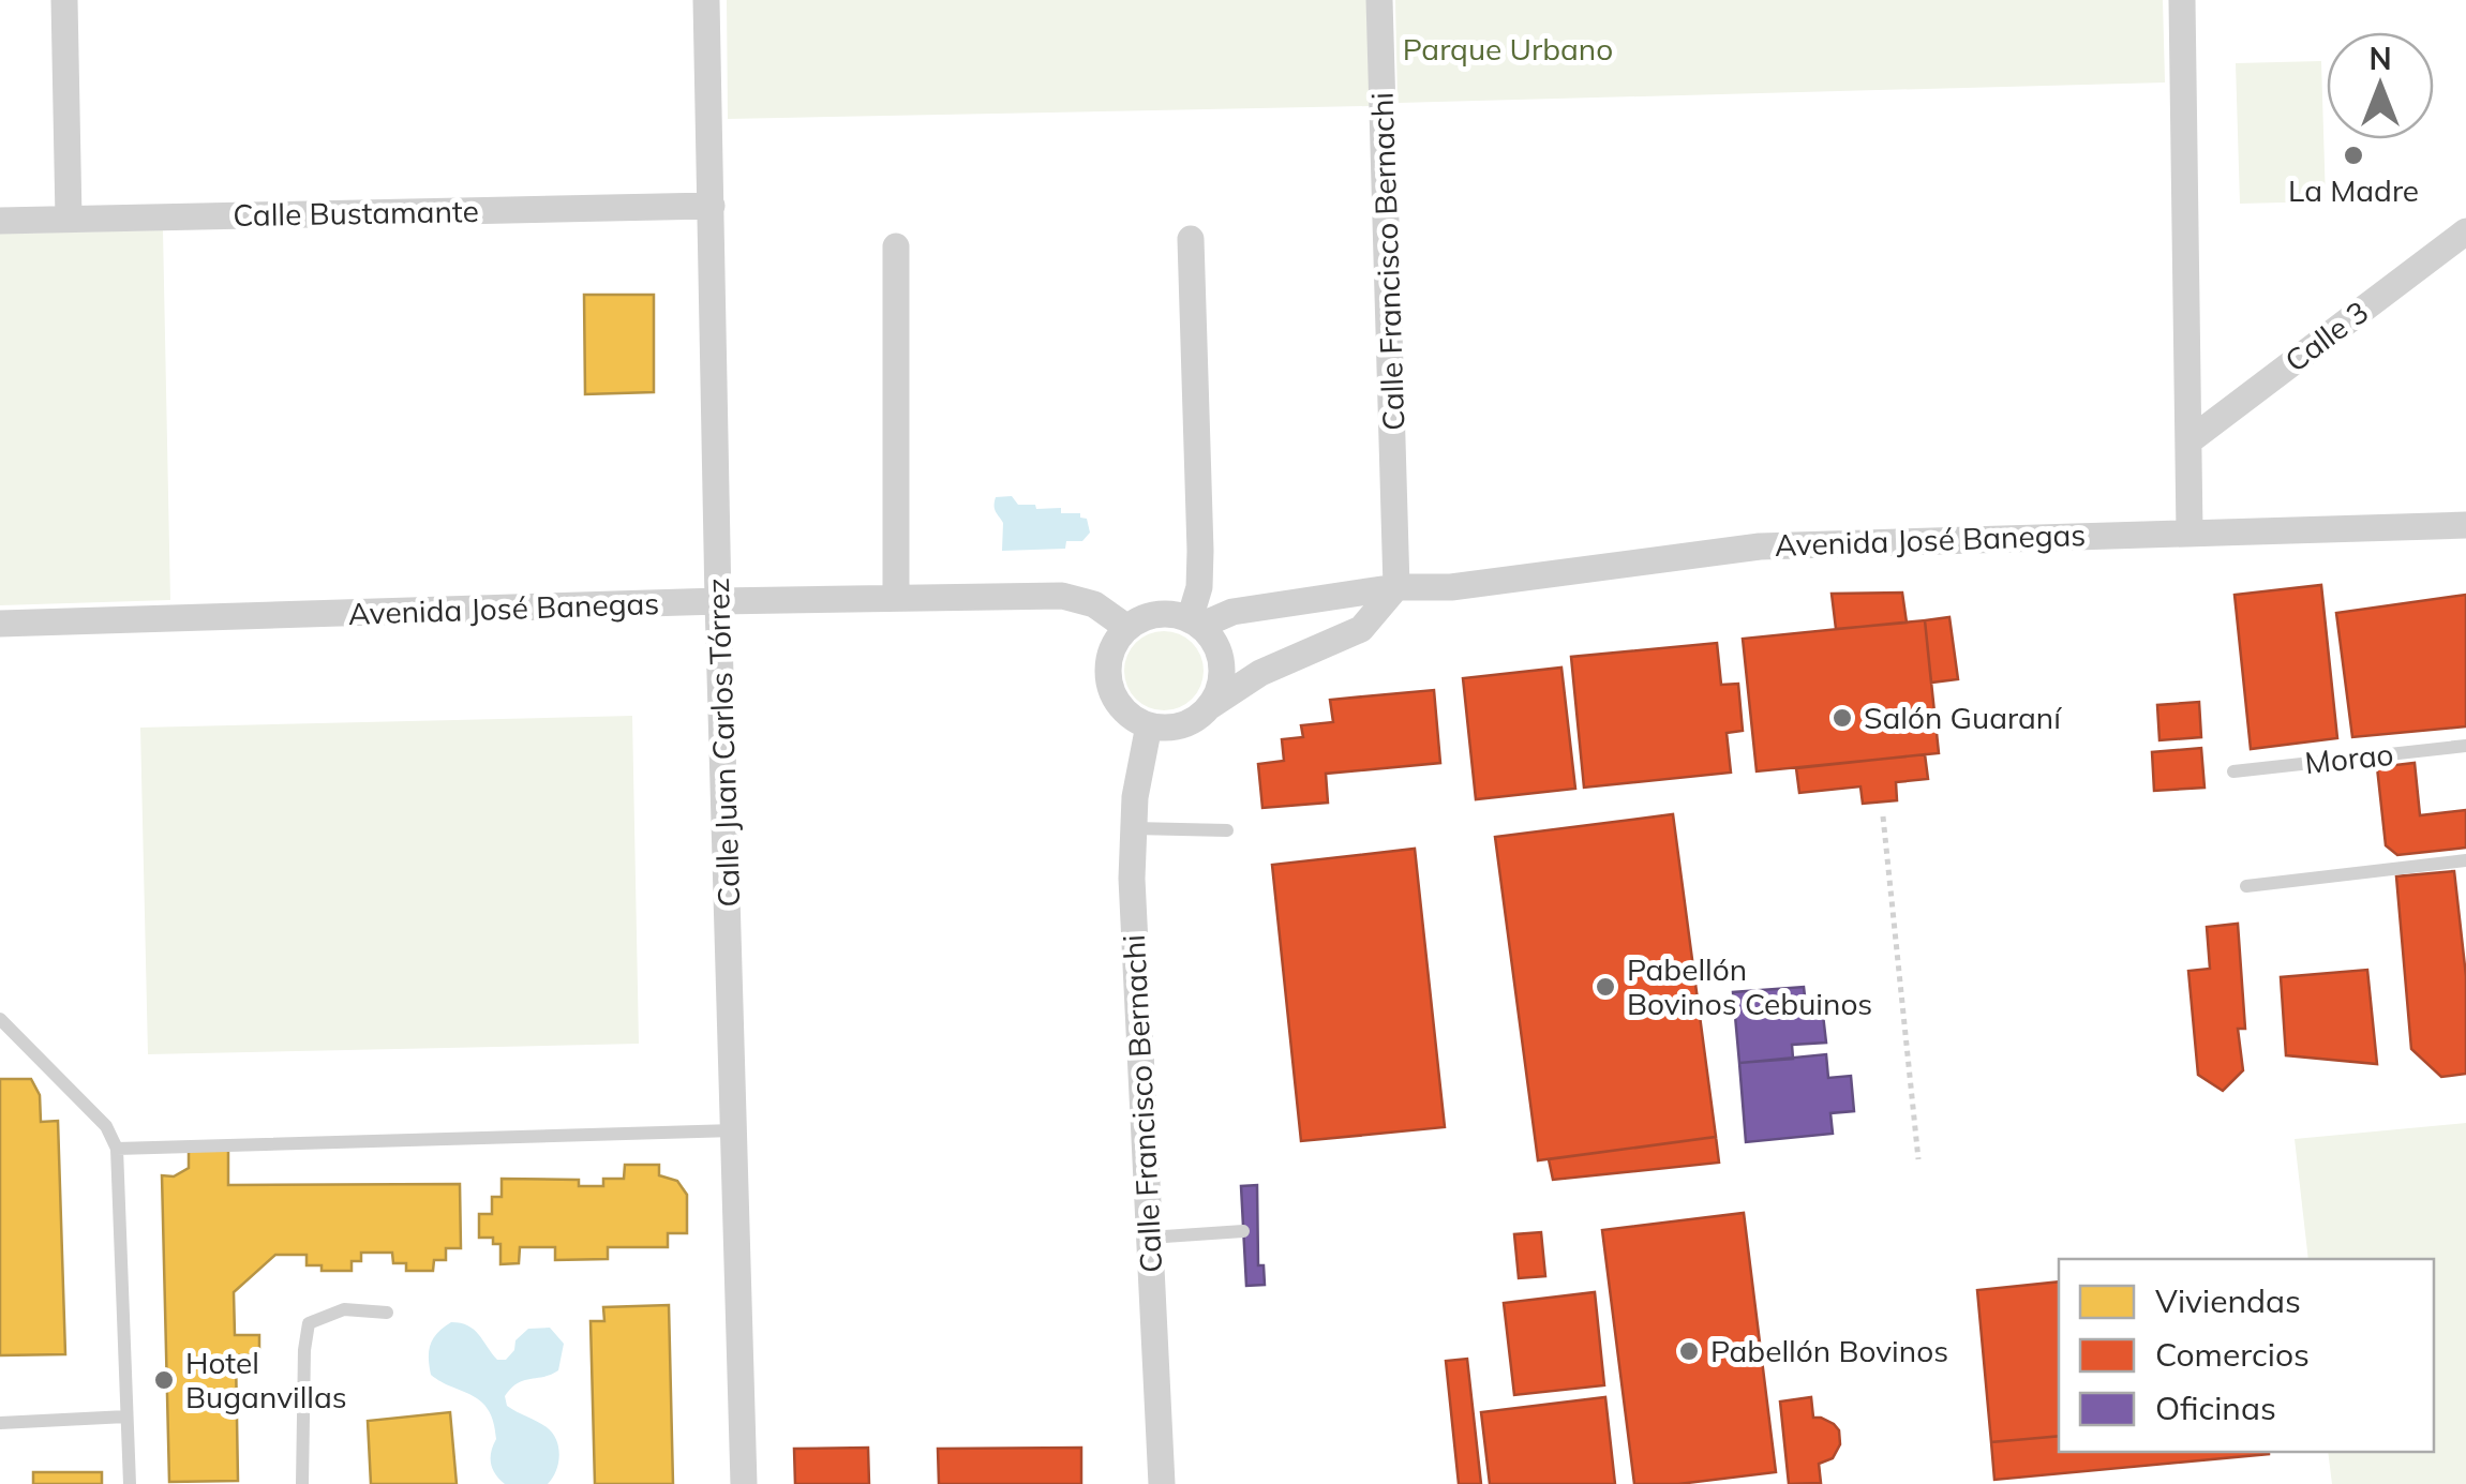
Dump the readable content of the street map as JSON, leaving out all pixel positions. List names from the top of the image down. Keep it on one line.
{"streets":{"street":["Calle Bustamante","Calle Francisco Bernachi","Calle 3","Avenida José Banegas","Calle Juan Carlos Tórrez"],"lane":["Morao"]},"crossings":[["Calle Bustamante","Calle Juan Carlos Tórrez"],["Calle Francisco Bernachi","Avenida José Banegas"],["Avenida José Banegas","Calle Juan Carlos Tórrez"]],"parks":["Parque Urbano"],"places":["La Madre","Salón Guaraní","Pabellón Bovinos Cebuinos","Pabellón Bovinos","Hotel Buganvillas"],"legend":["Viviendas","Comercios","Oficinas"],"north":"top"}
